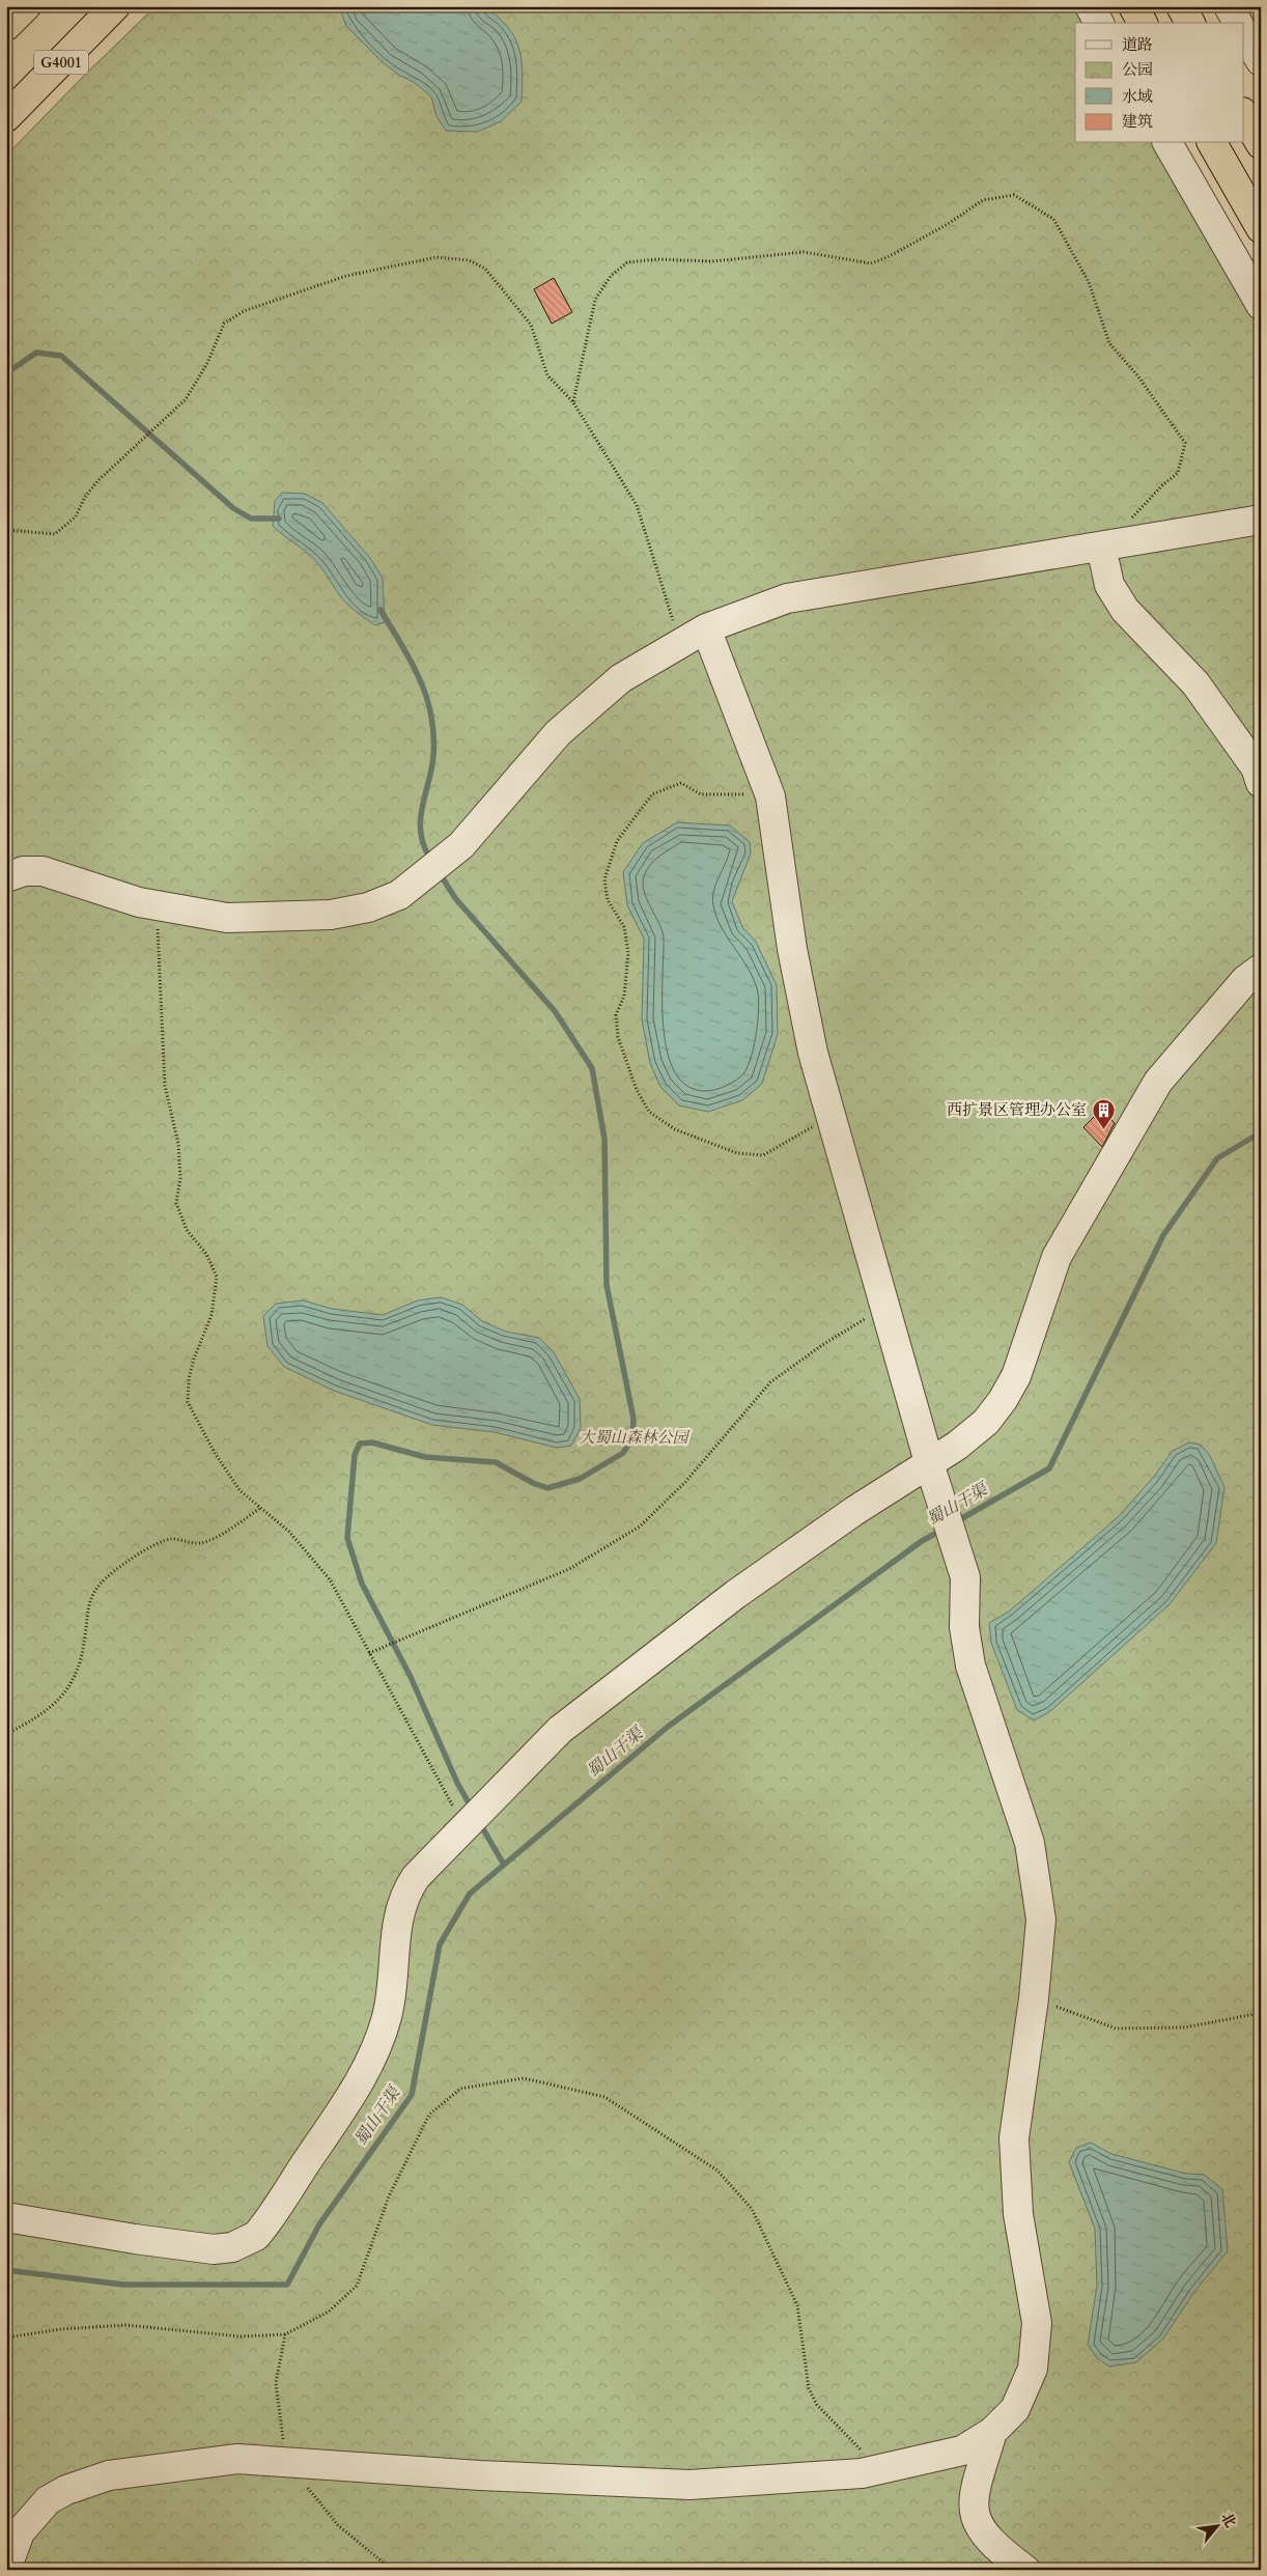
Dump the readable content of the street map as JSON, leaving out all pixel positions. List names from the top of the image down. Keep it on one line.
{"streets":{"highway":["G4001"]},"water":["蜀山干渠"],"parks":["大蜀山森林公园"],"places":{"building":["西扩景区管理办公室"]},"legend":["道路","公园","水域","建筑"],"north":"top right"}
